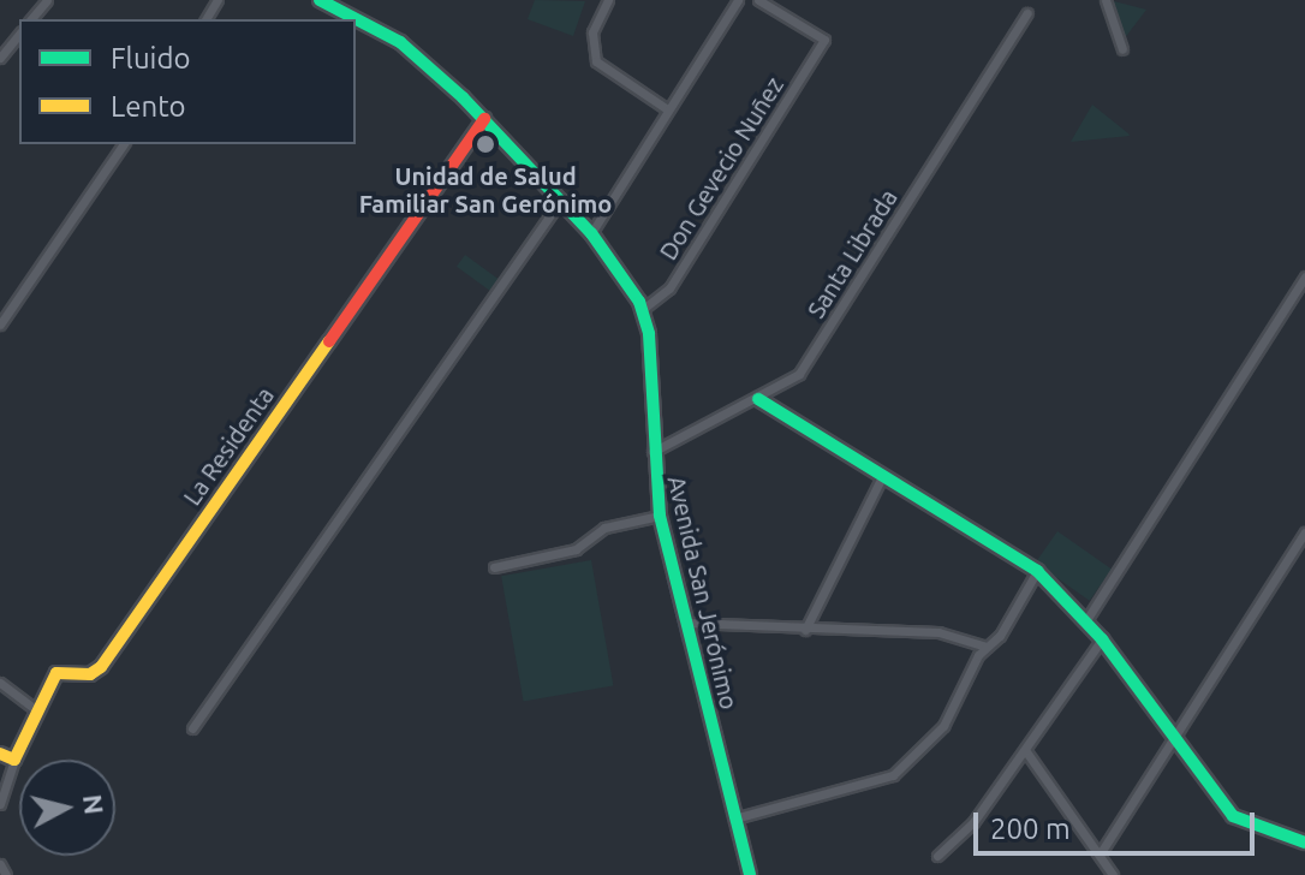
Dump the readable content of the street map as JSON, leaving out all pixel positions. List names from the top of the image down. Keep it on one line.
{"streets":{"street":["Don Gevecio Nuñez","Santa Librada","La Residenta","Avenida San Jerónimo"]},"crossings":[["Don Gevecio Nuñez","Avenida San Jerónimo"],["Santa Librada","Avenida San Jerónimo"]],"places":["Unidad de Salud Familiar San Gerónimo"],"legend":["Fluido","Lento"],"scale_bar":"200 m","north":"right"}
